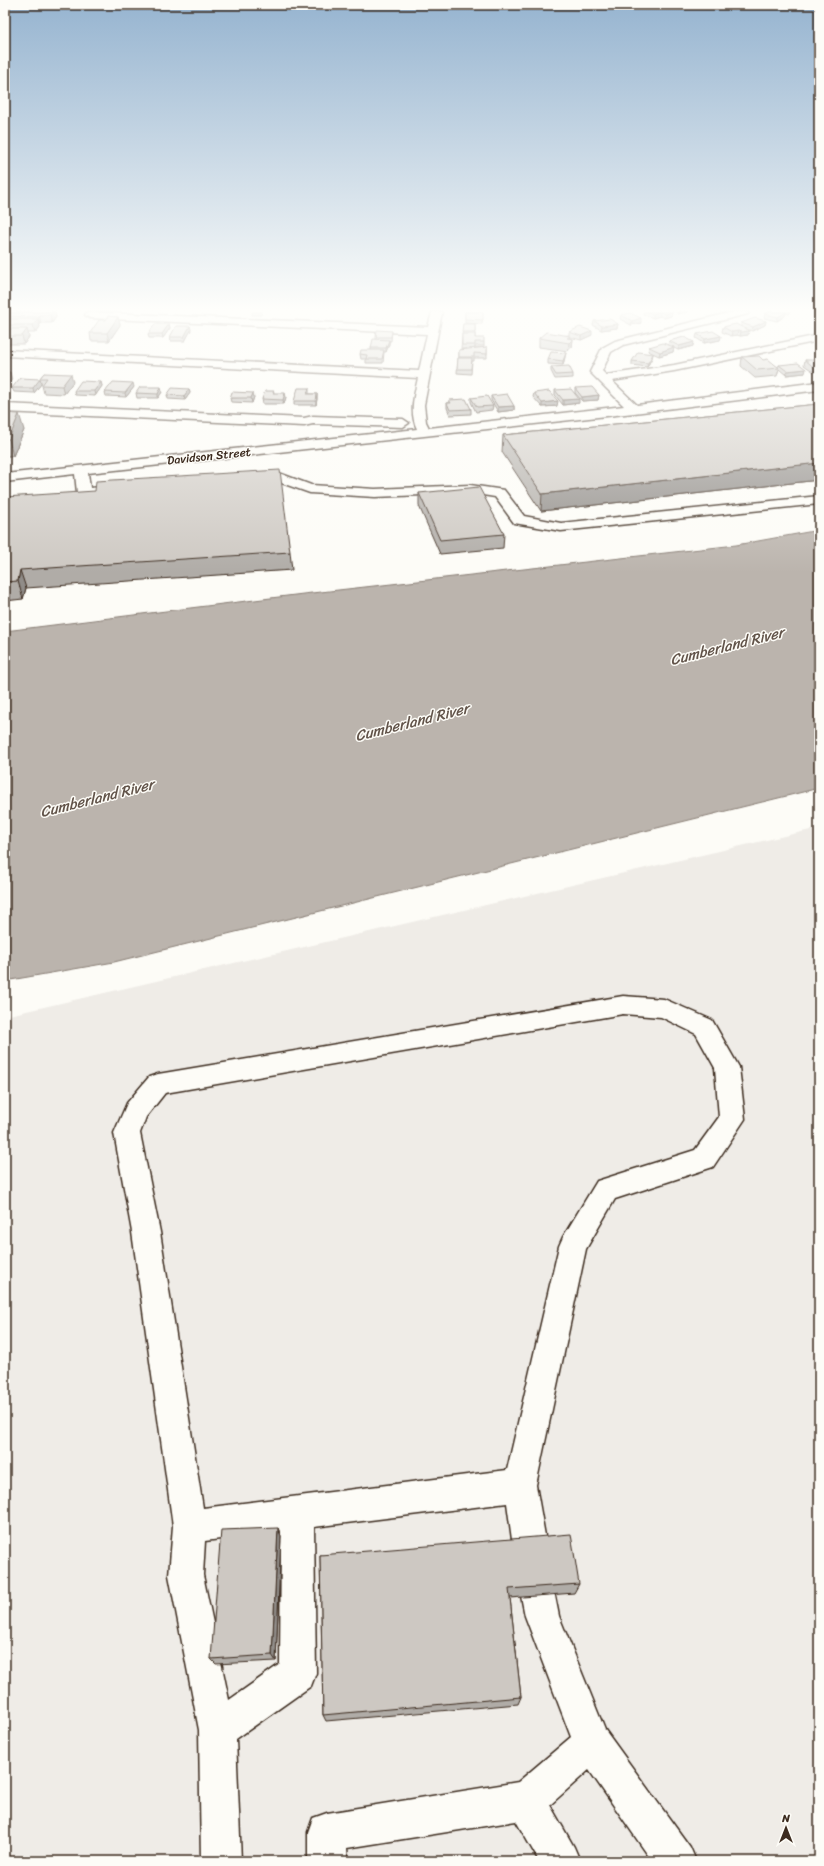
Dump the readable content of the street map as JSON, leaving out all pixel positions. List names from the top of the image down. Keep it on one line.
{"streets":{"street":["Davidson Street"]},"water":["Cumberland River"],"north":"top"}
